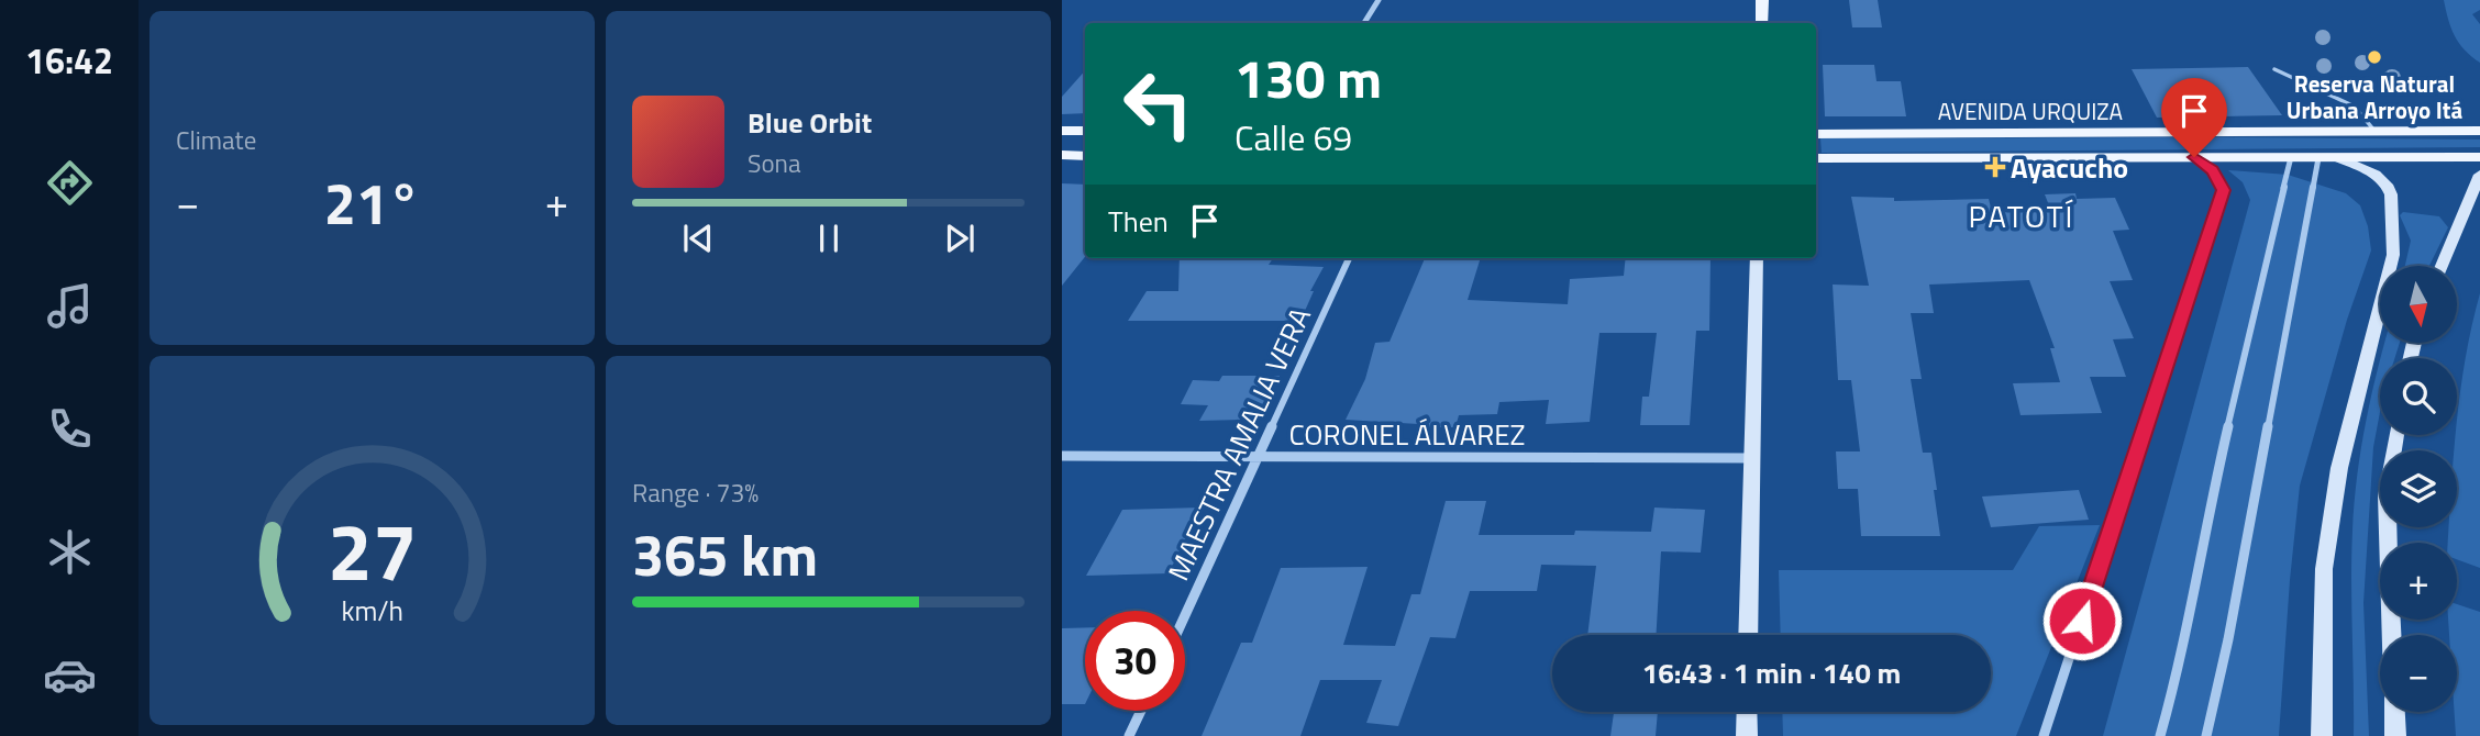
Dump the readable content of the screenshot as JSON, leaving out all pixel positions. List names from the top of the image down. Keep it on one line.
{"streets":{"main road":["AVENIDA URQUIZA"],"street":["CORONEL ÁLVAREZ","MAESTRA AMALIA VERA"]},"crossings":[["CORONEL ÁLVAREZ","MAESTRA AMALIA VERA"]],"districts":["PATOTÍ"],"places":{"other":["Reserva Natural Urbana Arroyo Itá"],"health":["Ayacucho"]},"north":"bottom","page":{"tabs":"16:42","tile":["Climate",["Range · 73%","365 km"]],"turn":["130 m","Calle 69"],"song":["Blue Orbit","Sona"],"heat":["−","21°","+"],"then":"Then","map_buttons":["+","−"],"limit":"30","trip":"16:43 · 1 min · 140 m","gauge":["27","km/h"]}}
